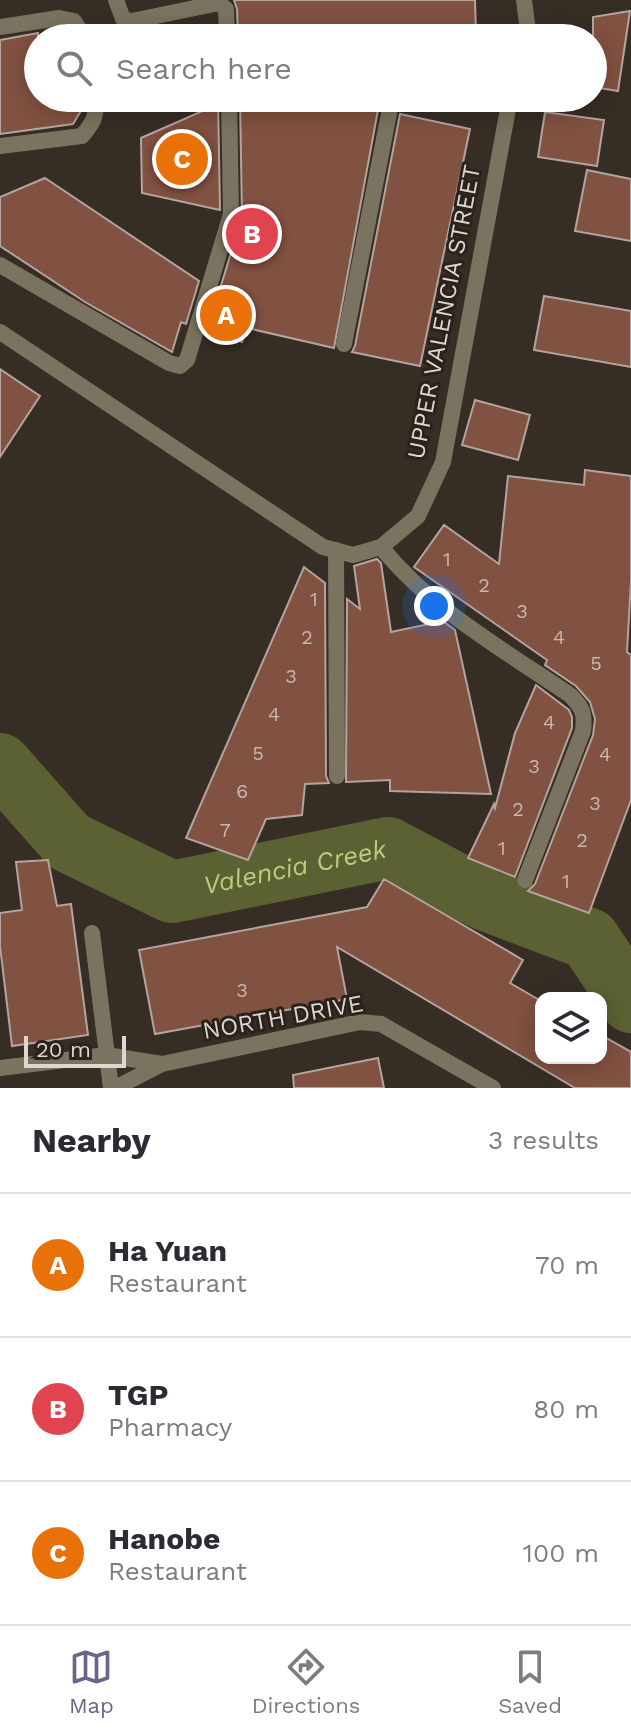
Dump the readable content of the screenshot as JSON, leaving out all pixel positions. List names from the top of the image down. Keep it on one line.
{"streets":{"street":["UPPER VALENCIA STREET","NORTH DRIVE"]},"water":["Valencia Creek"],"house_numbers":["1","2","1","3","2","4","5","3","4","4","5","4","3","6","3","2","7","2","1","1","3"],"scale_bar":"20 m","page":{"search":"Search here","pins":["C","B","A"],"scale":"20 m","heading":["Nearby","3 results"],"list":[{"mark":"A","name":"Ha Yuan","note":"Restaurant","value":"70 m"},{"mark":"B","name":"TGP","note":"Pharmacy","value":"80 m"},{"mark":"C","name":"Hanobe","note":"Restaurant","value":"100 m"}],"nav":["Map","Directions","Saved"]}}
